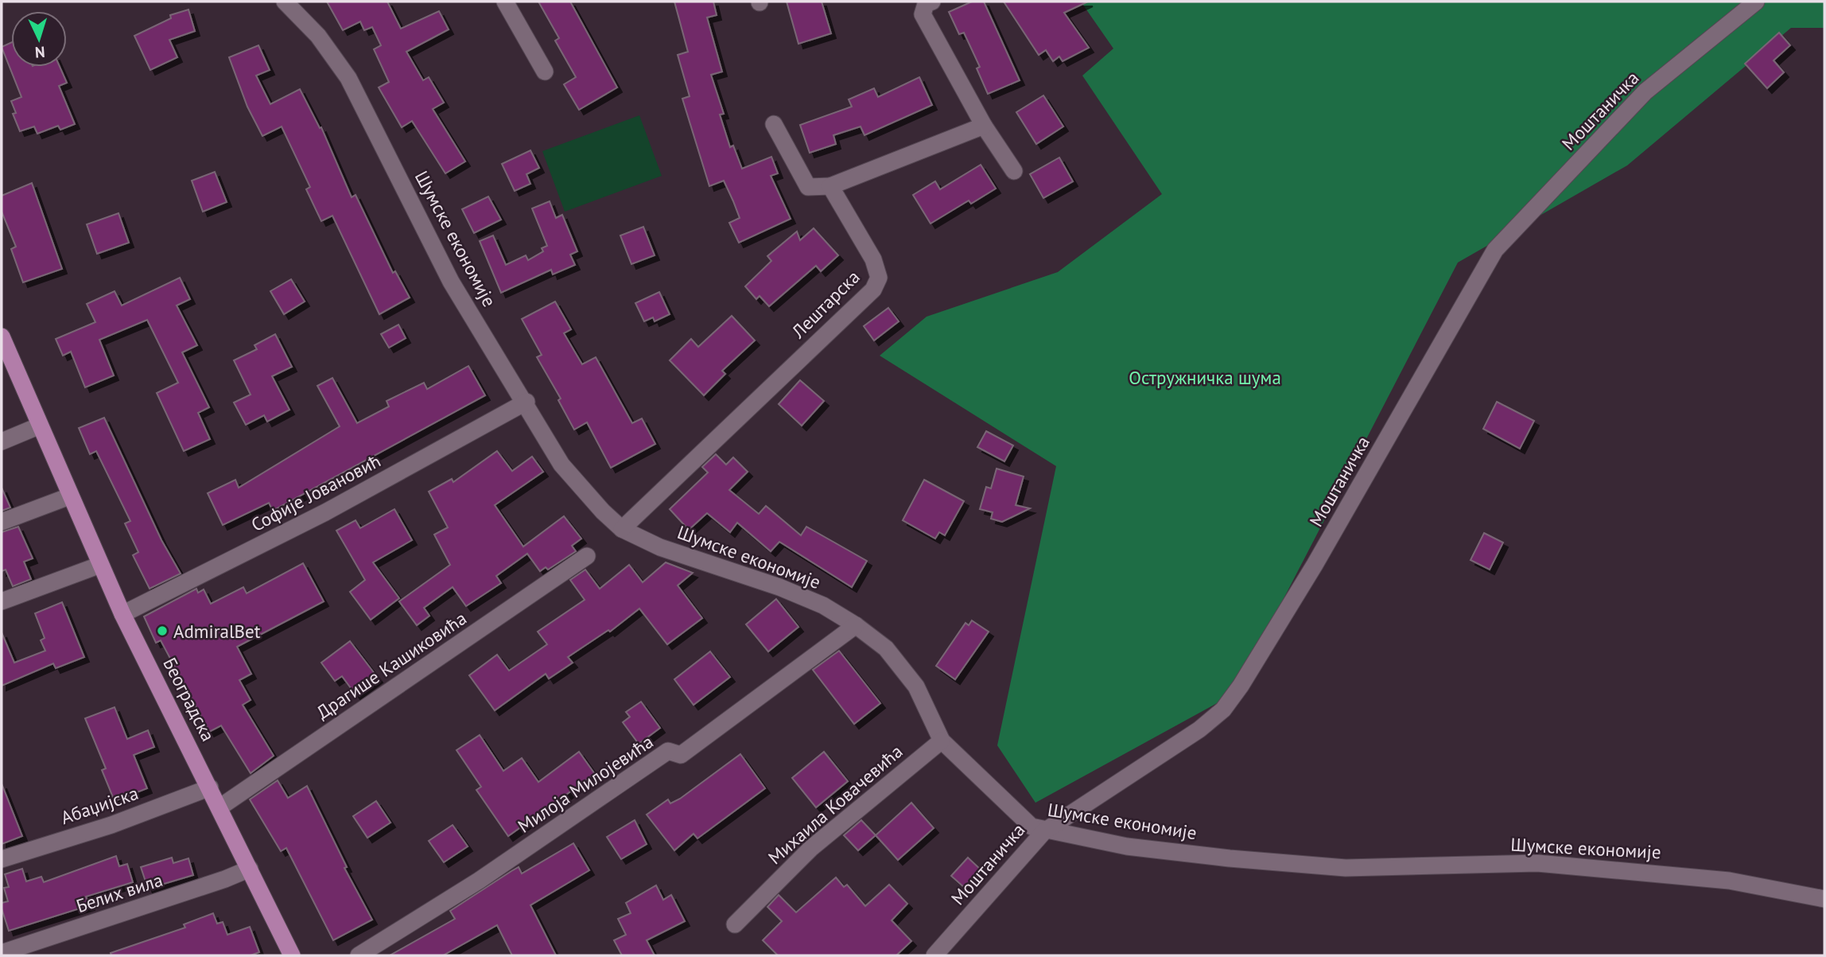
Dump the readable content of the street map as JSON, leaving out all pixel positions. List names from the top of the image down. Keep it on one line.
{"streets":{"main road":["Београдска"],"street":["Моштаничка","Шумске економије","Лештарска","Софије Јовановић","Драгише Кашиковића","Милоја Милојевића","Михаила Ковачевића","Абаџијска","Белих вила"]},"crossings":[["Моштаничка","Шумске економије"],["Шумске економије","Лештарска"],["Шумске економије","Софије Јовановић"],["Шумске економије","Милоја Милојевића"],["Шумске економије","Михаила Ковачевића"],["Софије Јовановић","Београдска"],["Драгише Кашиковића","Београдска"],["Београдска","Абаџијска"],["Београдска","Белих вила"]],"parks":["Остружничка шума"],"places":["AdmiralBet"],"north":"bottom"}
